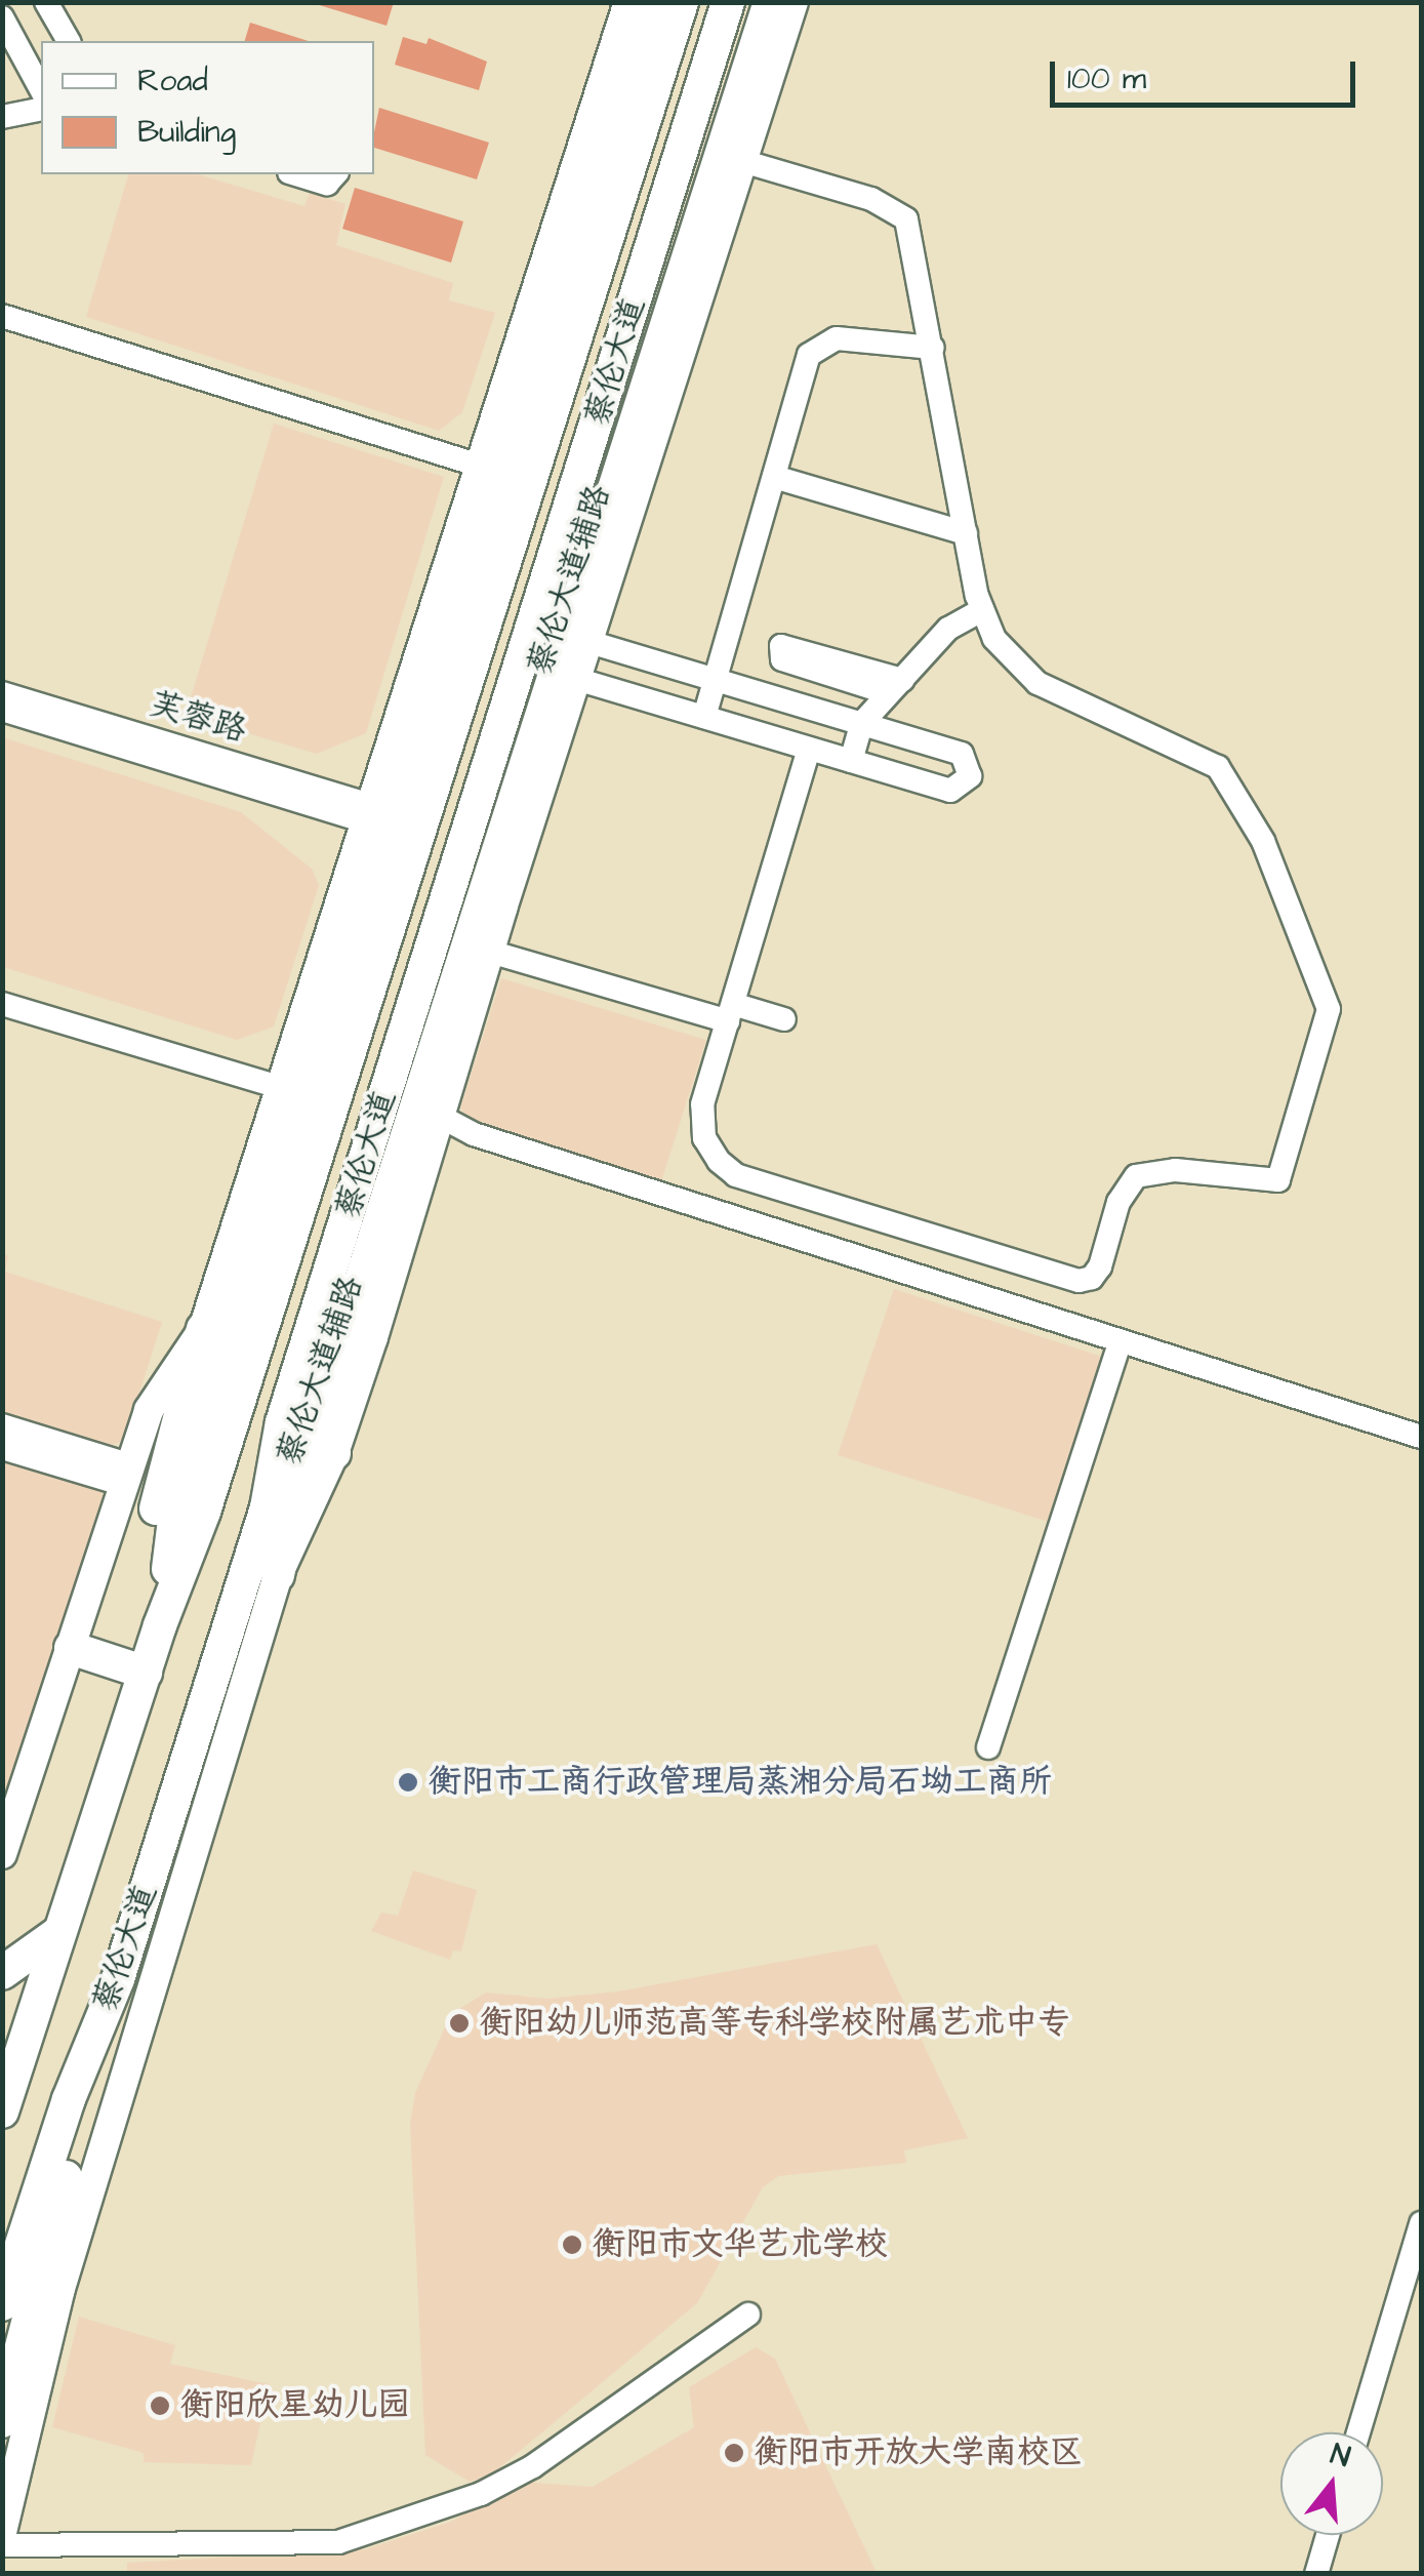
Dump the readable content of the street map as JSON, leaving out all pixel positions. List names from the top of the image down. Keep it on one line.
{"streets":{"highway":["蔡伦大道"],"main road":["蔡伦大道辅路"],"street":["芙蓉路"]},"places":["衡阳市工商行政管理局蒸湘分局石坳工商所","衡阳幼儿师范高等专科学校附属艺术中专","衡阳市文华艺术学校","衡阳欣星幼儿园","衡阳市开放大学南校区"],"legend":["Road","Building"],"scale_bar":"100 m","north":"top"}
